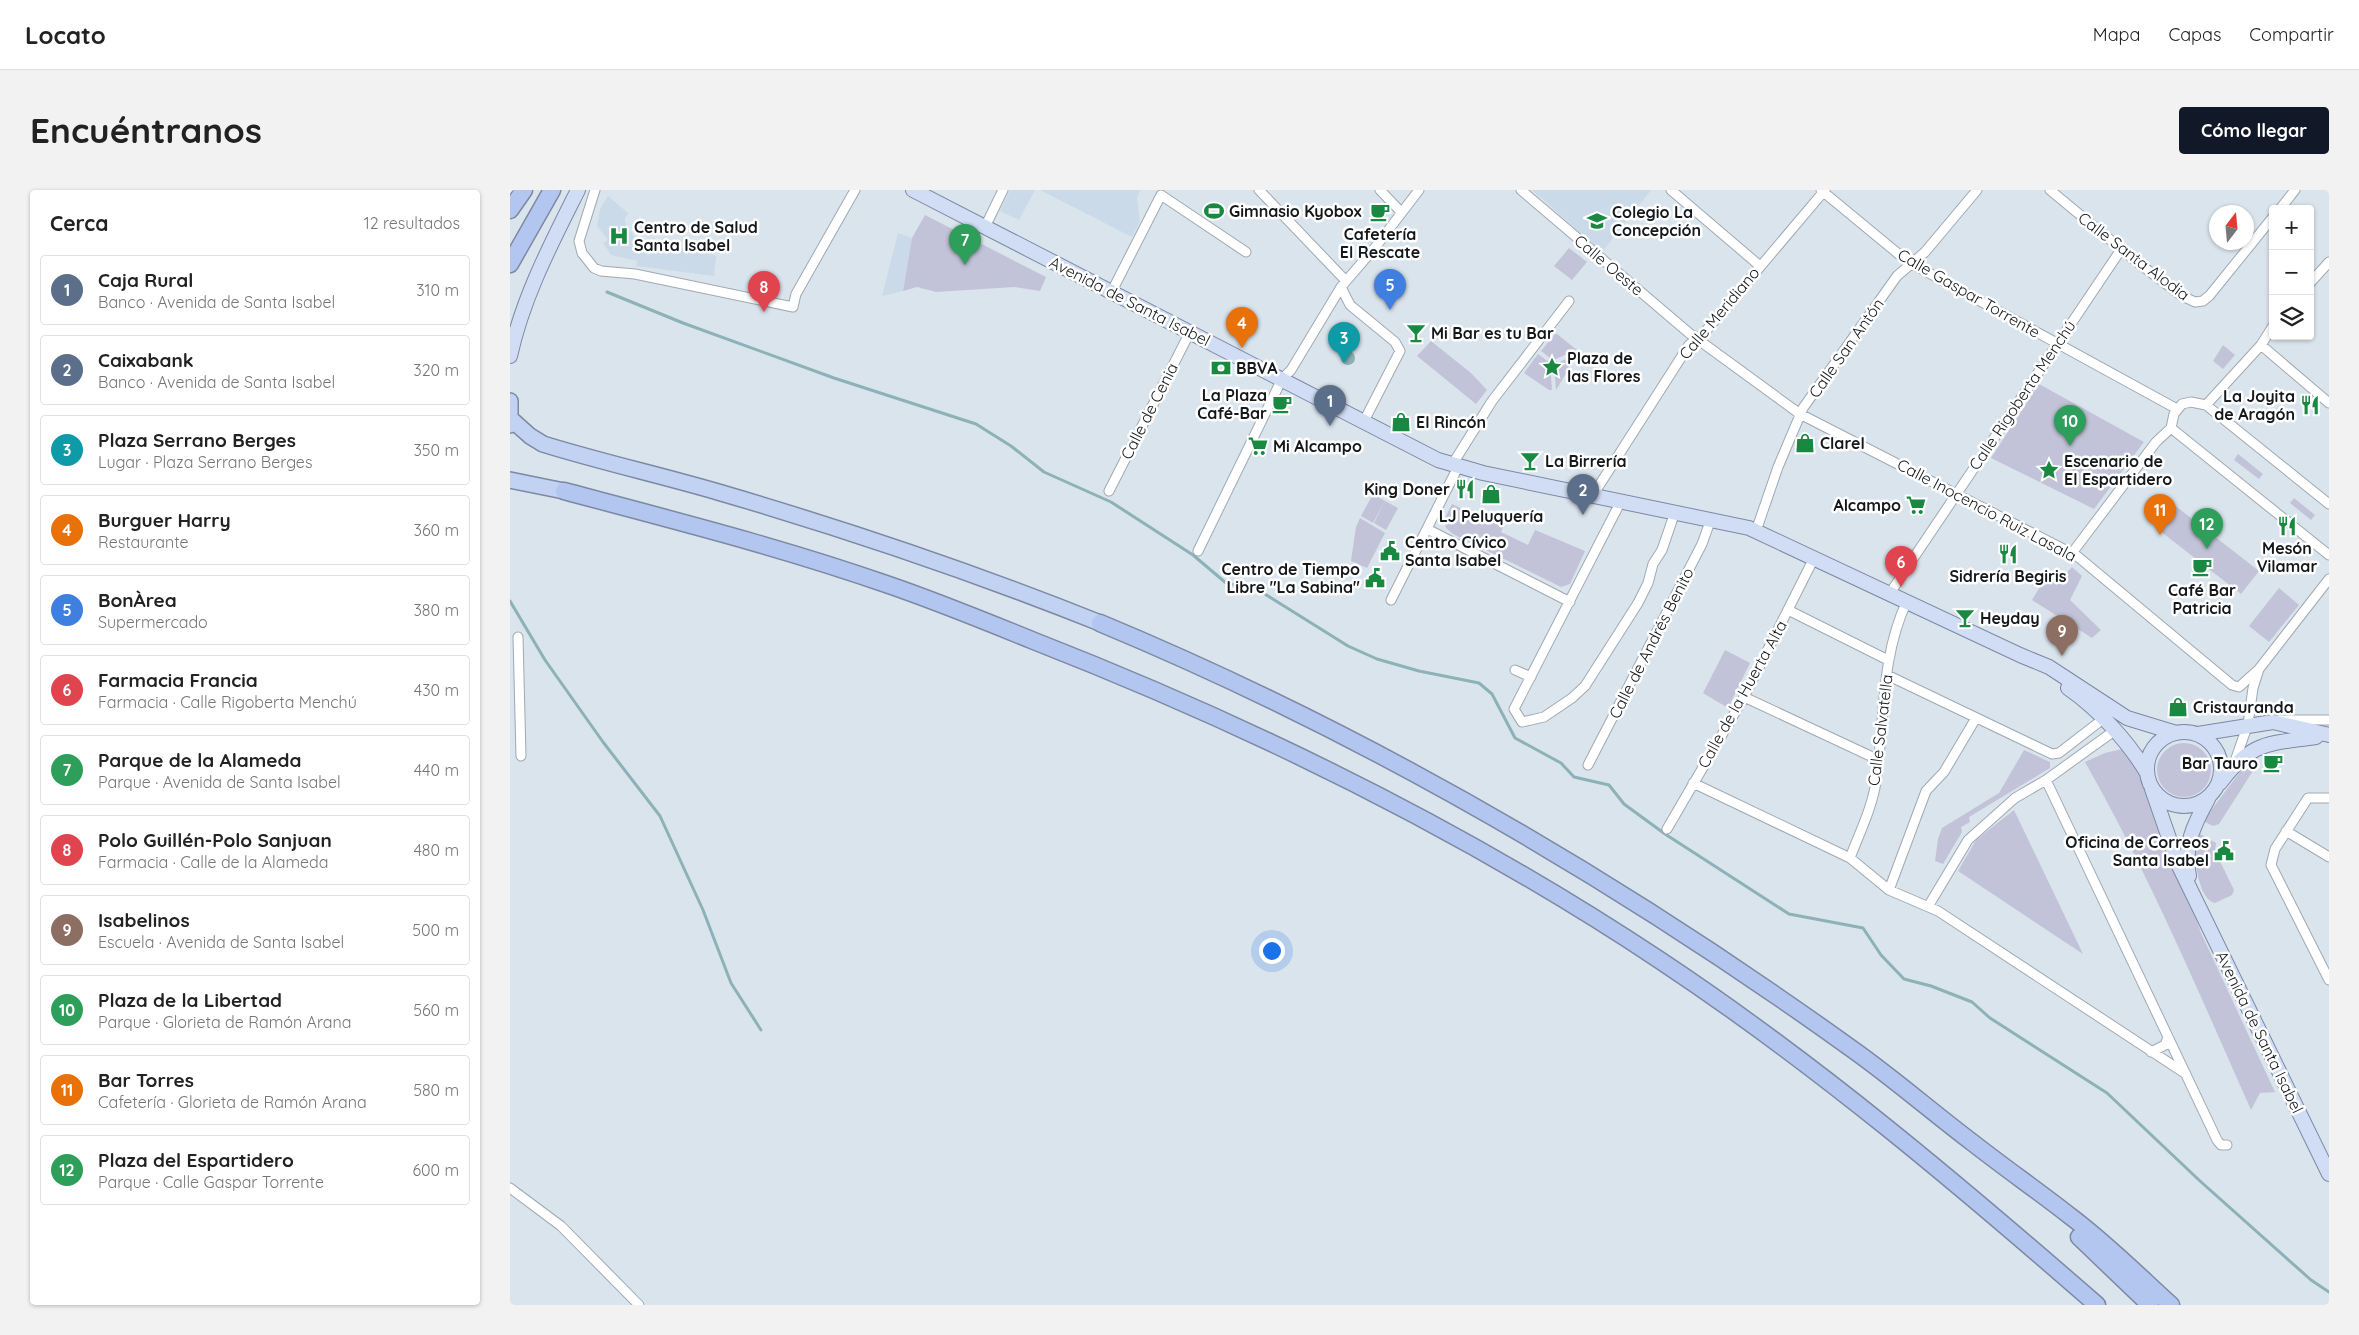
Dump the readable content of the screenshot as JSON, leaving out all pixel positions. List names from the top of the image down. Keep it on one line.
{"streets":{"main road":["Avenida de Santa Isabel"],"street":["Calle Santa Alodia","Calle Oeste","Calle Gaspar Torrente","Calle Meridiano","Calle San Antón","Calle Rigoberta Menchú","Calle de Cenia","Calle Inocencio Ruiz Lasala","Calle de Andrés Benito","Calle de la Huerta Alta","Calle Salvatella"]},"crossings":[["Calle Santa Alodia","Calle Rigoberta Menchú"],["Calle Oeste","Calle Meridiano"],["Calle Oeste","Calle Inocencio Ruiz Lasala"],["Calle Gaspar Torrente","Calle Meridiano"],["Calle Gaspar Torrente","Calle San Antón"],["Calle Gaspar Torrente","Calle Rigoberta Menchú"],["Avenida de Santa Isabel","Calle Meridiano"],["Avenida de Santa Isabel","Calle San Antón"],["Avenida de Santa Isabel","Calle Rigoberta Menchú"],["Avenida de Santa Isabel","Calle de Cenia"],["Avenida de Santa Isabel","Calle de Andrés Benito"],["Avenida de Santa Isabel","Calle de la Huerta Alta"],["Avenida de Santa Isabel","Calle Salvatella"],["Calle Meridiano","Calle Inocencio Ruiz Lasala"],["Calle San Antón","Calle Inocencio Ruiz Lasala"],["Calle Rigoberta Menchú","Calle Inocencio Ruiz Lasala"]],"places":{"sports":["Gimnasio Kyobox"],"cafe":["Cafetería El Rescate","La Plaza Café-Bar","Café Bar Patricia","Bar Tauro"],"school or university":["Colegio La Concepción"],"hospital":["Centro de Salud Santa Isabel"],"bar":["Mi Bar es tu Bar","La Birrería","Heyday"],"place":["Plaza de las Flores","Escenario de El Espartidero"],"bank":["BBVA"],"restaurant":["La Joyita de Aragón","King Doner","Mesón Vilamar","Sidrería Begiris"],"shop":["El Rincón","Clarel","LJ Peluquería","Cristauranda"],"supermarket":["Mi Alcampo","Alcampo"],"public building":["Centro Cívico Santa Isabel","Centro de Tiempo Libre \"La Sabina\"","Oficina de Correos Santa Isabel"]},"north":"top","page":{"header":"Locato","nav":["Mapa","Capas","Compartir"],"buttons":"Cómo llegar","title":"Encuéntranos","heading":["Cerca","12 resultados"],"map_buttons":["+","−"],"pins":["7","5","8","4","3","1","10","2","11","12","6","9"],"list":[{"mark":"1","name":"Caja Rural","note":"Banco · Avenida de Santa Isabel","value":"310 m"},{"mark":"2","name":"Caixabank","note":"Banco · Avenida de Santa Isabel","value":"320 m"},{"mark":"3","name":"Plaza Serrano Berges","note":"Lugar · Plaza Serrano Berges","value":"350 m"},{"mark":"4","name":"Burguer Harry","note":"Restaurante","value":"360 m"},{"mark":"5","name":"BonÀrea","note":"Supermercado","value":"380 m"},{"mark":"6","name":"Farmacia Francia","note":"Farmacia · Calle Rigoberta Menchú","value":"430 m"},{"mark":"7","name":"Parque de la Alameda","note":"Parque · Avenida de Santa Isabel","value":"440 m"},{"mark":"8","name":"Polo Guillén-Polo Sanjuan","note":"Farmacia · Calle de la Alameda","value":"480 m"},{"mark":"9","name":"Isabelinos","note":"Escuela · Avenida de Santa Isabel","value":"500 m"},{"mark":"10","name":"Plaza de la Libertad","note":"Parque · Glorieta de Ramón Arana","value":"560 m"},{"mark":"11","name":"Bar Torres","note":"Cafetería · Glorieta de Ramón Arana","value":"580 m"},{"mark":"12","name":"Plaza del Espartidero","note":"Parque · Calle Gaspar Torrente","value":"600 m"}]}}
